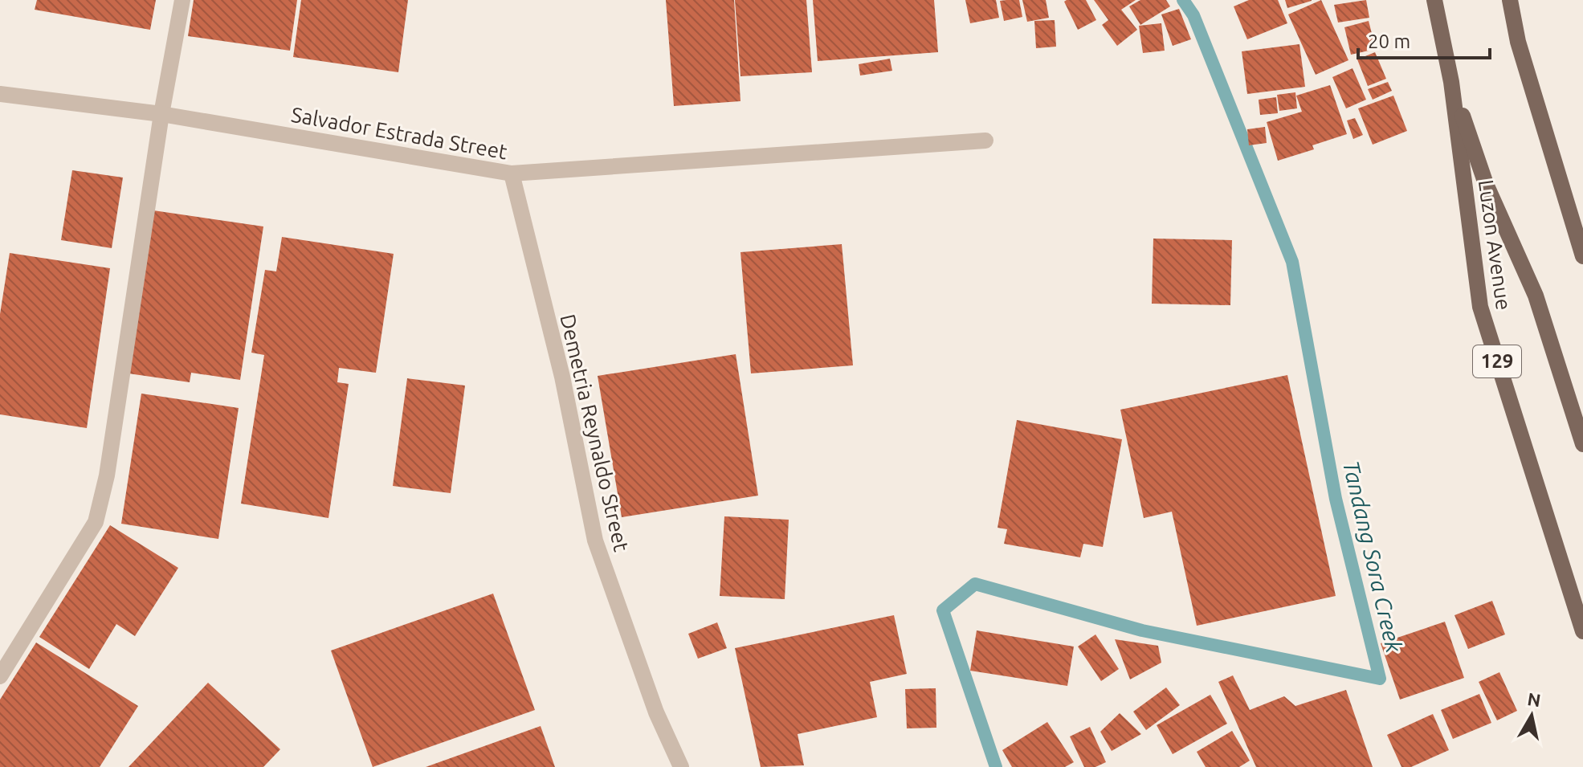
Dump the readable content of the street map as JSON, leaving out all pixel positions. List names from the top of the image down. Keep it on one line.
{"streets":{"main road":["Luzon Avenue","129"],"street":["Salvador Estrada Street","Demetria Reynaldo Street"]},"crossings":[["Salvador Estrada Street","Demetria Reynaldo Street"]],"water":["Tandang Sora Creek"],"scale_bar":"20 m","north":"top"}
